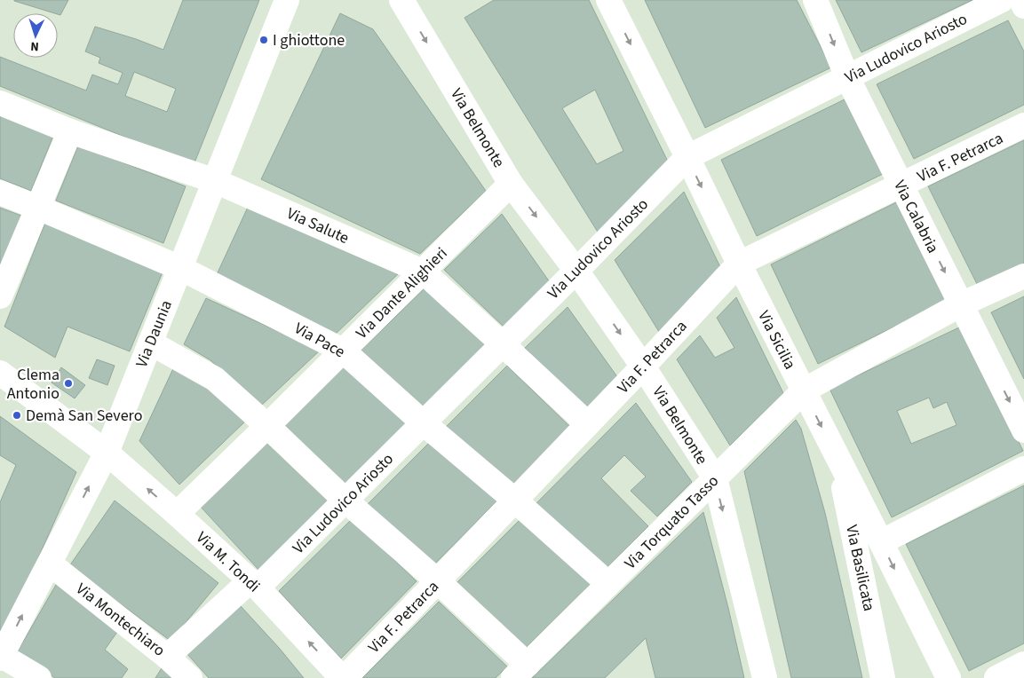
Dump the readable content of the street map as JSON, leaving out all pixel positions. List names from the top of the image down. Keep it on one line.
{"streets":{"street":["Via Ludovico Ariosto","Via Belmonte","Via F. Petrarca","Via Calabria","Via Salute","Via Dante Alighieri","Via Daunia","Via Pace","Via Sicilia","Via Torquato Tasso","Via M. Tondi","Via Basilicata","Via Montechiaro"]},"crossings":[["Via Ludovico Ariosto","Via Belmonte"],["Via Ludovico Ariosto","Via Calabria"],["Via Ludovico Ariosto","Via Salute"],["Via Ludovico Ariosto","Via Pace"],["Via Ludovico Ariosto","Via Sicilia"],["Via Ludovico Ariosto","Via M. Tondi"],["Via Ludovico Ariosto","Via Montechiaro"],["Via Belmonte","Via F. Petrarca"],["Via Belmonte","Via Dante Alighieri"],["Via Belmonte","Via Torquato Tasso"],["Via F. Petrarca","Via Calabria"],["Via F. Petrarca","Via Salute"],["Via F. Petrarca","Via Pace"],["Via F. Petrarca","Via Sicilia"],["Via F. Petrarca","Via M. Tondi"],["Via Calabria","Via Torquato Tasso"],["Via Salute","Via Dante Alighieri"],["Via Salute","Via Daunia"],["Via Dante Alighieri","Via Pace"],["Via Dante Alighieri","Via M. Tondi"],["Via Daunia","Via Pace"],["Via Daunia","Via M. Tondi"],["Via Daunia","Via Montechiaro"],["Via Pace","Via Torquato Tasso"],["Via Sicilia","Via Torquato Tasso"],["Via Sicilia","Via Basilicata"]],"one_way":["Via Belmonte","Via Calabria","Via Sicilia"],"places":["I ghiottone","Clema Antonio","Demà San Severo"],"north":"bottom"}
